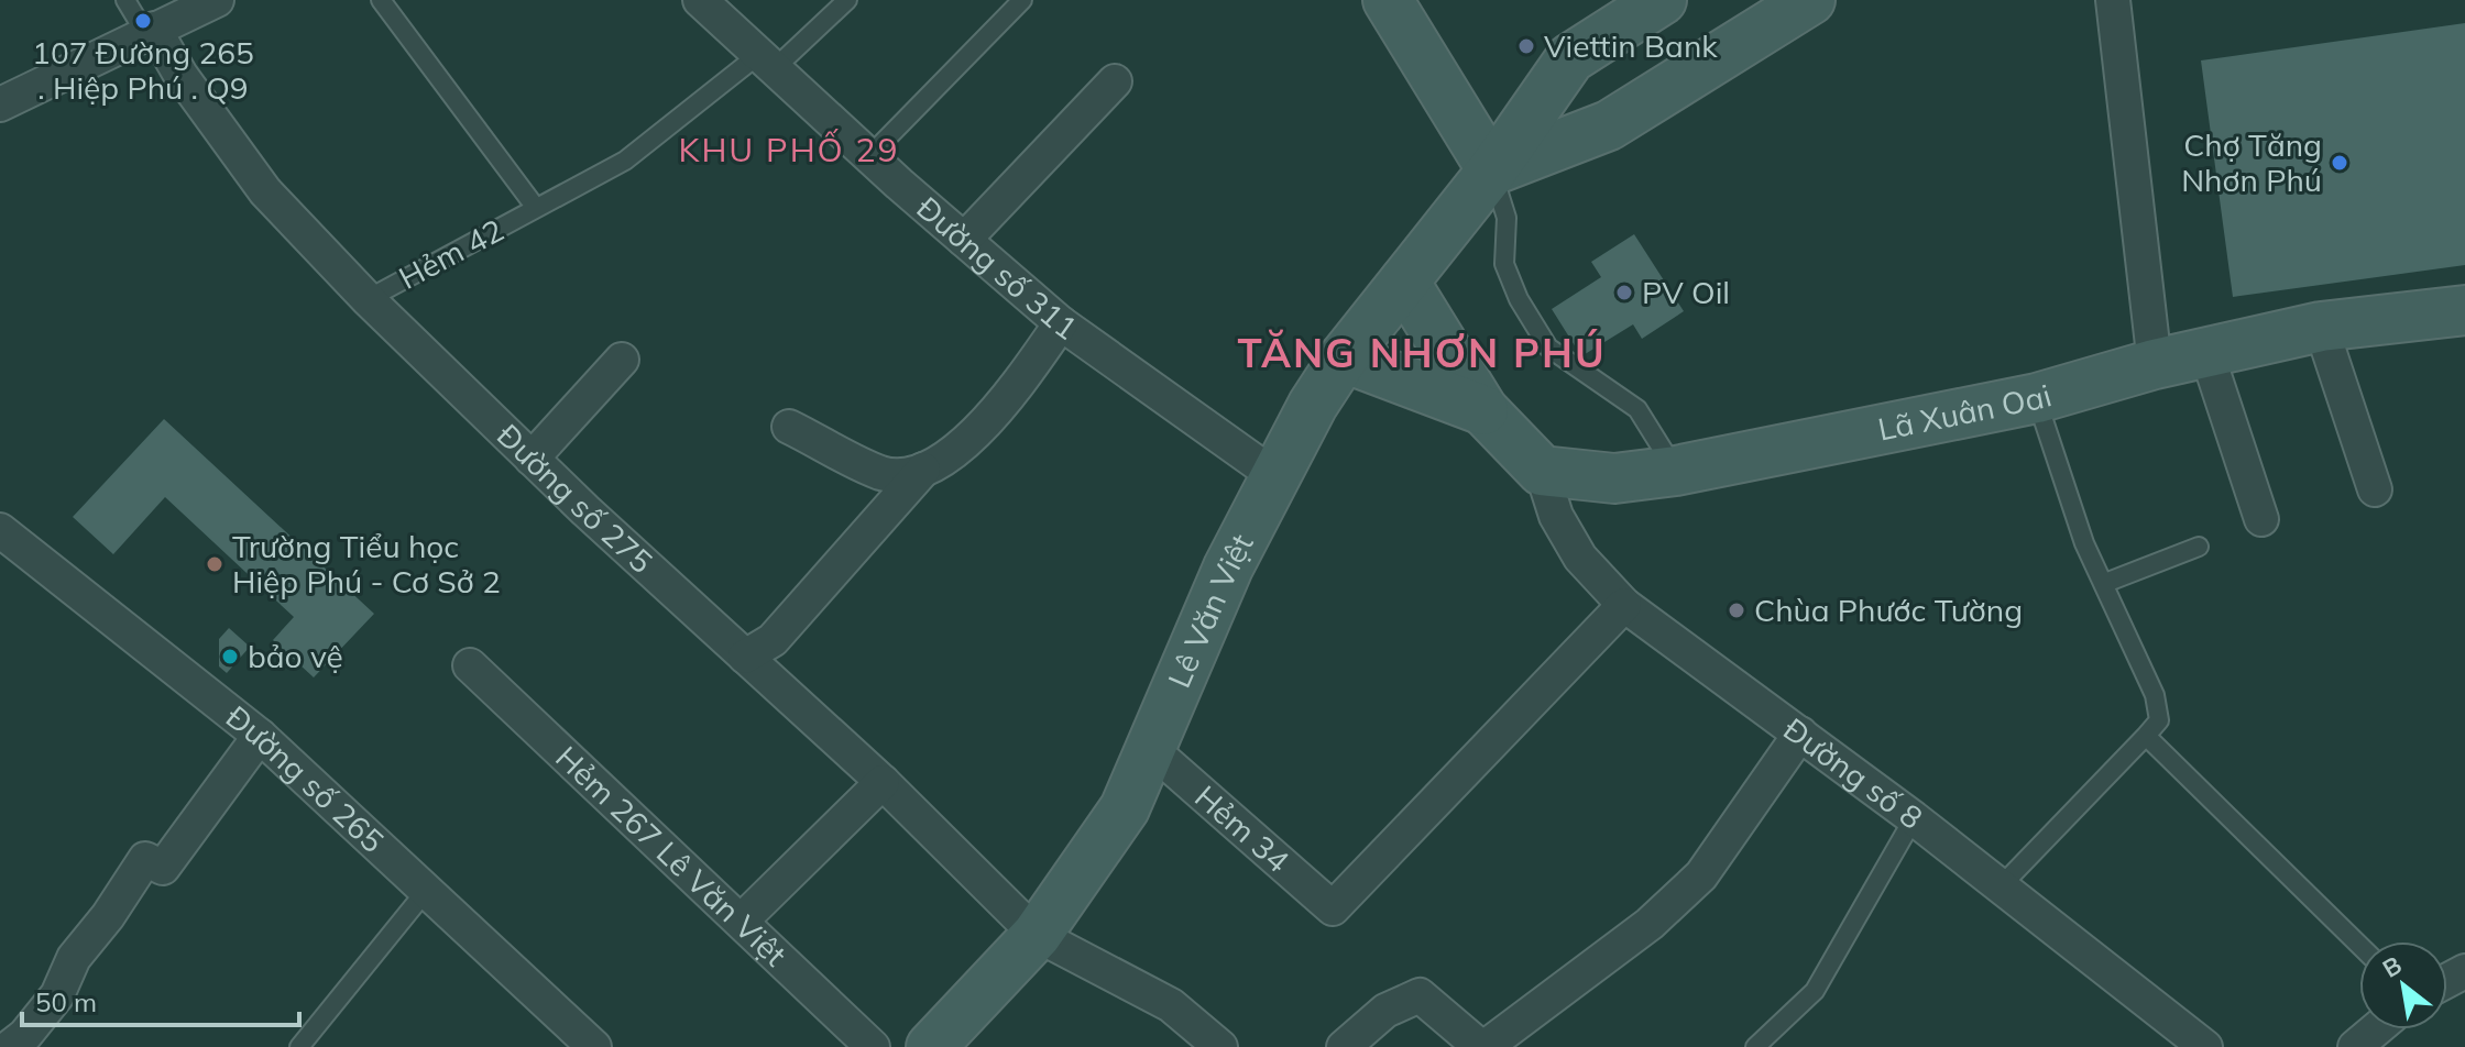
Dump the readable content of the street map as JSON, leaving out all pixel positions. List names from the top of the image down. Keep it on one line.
{"streets":{"main road":["Lã Xuân Oai","Lê Văn Việt"],"street":["Đường số 311","Đường số 275","Đường số 8","Đường số 265","Hẻm 34","Hẻm 267 Lê Văn Việt"],"lane":["Hẻm 42"]},"crossings":[["Hẻm 42","Đường số 311"],["Hẻm 42","Đường số 275"],["Đường số 311","Lê Văn Việt"],["Lã Xuân Oai","Đường số 8"],["Đường số 275","Lê Văn Việt"],["Lê Văn Việt","Hẻm 34"],["Đường số 8","Hẻm 34"]],"districts":["KHU PHỐ 29","TĂNG NHƠN PHÚ"],"places":["107 Đường 265 . Hiệp Phú . Q9","Viettin Bank","Chợ Tăng Nhơn Phú","PV Oil","Trường Tiểu học Hiệp Phú - Cơ Sở 2","Chùa Phước Tường","bảo vệ"],"scale_bar":"50 m","north":"top left"}
